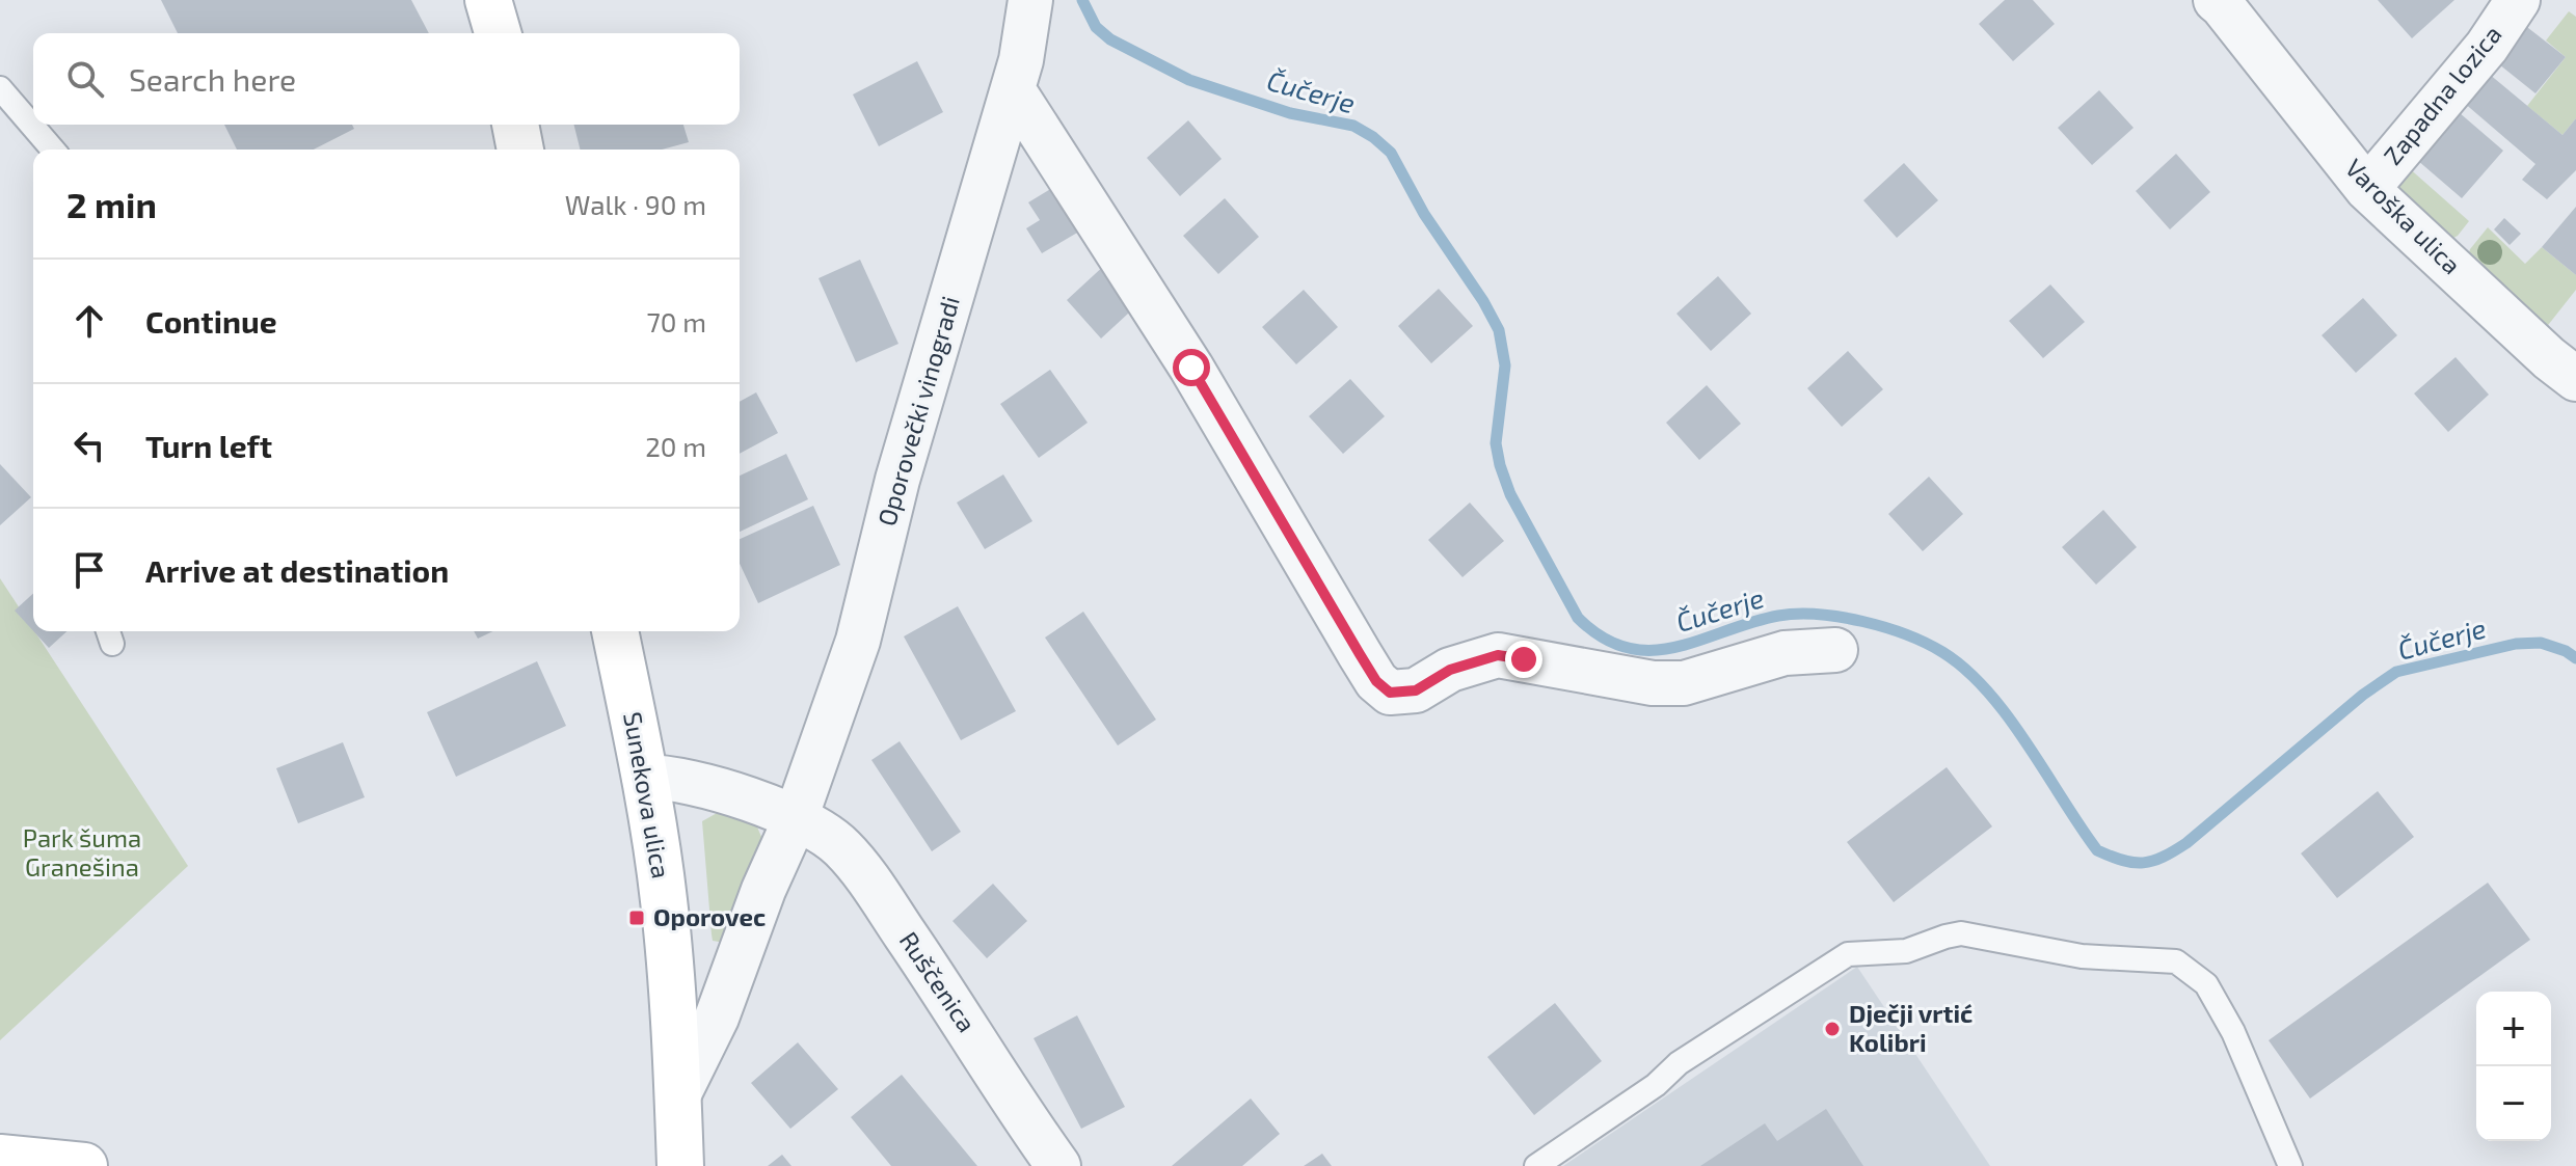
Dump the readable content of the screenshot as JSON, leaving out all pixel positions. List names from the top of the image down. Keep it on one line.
{"streets":{"street":["Zapadna lozica","Varoška ulica","Oporovečki vinogradi","Sunekova ulica","Ruščenica"]},"crossings":[["Zapadna lozica","Varoška ulica"],["Oporovečki vinogradi","Sunekova ulica"],["Oporovečki vinogradi","Ruščenica"]],"water":["Čučerje"],"parks":["Park šuma Granešina"],"places":{"transit":["Oporovec"],"other":["Dječji vrtić Kolibri"]},"page":{"search":"Search here","heading":["2 min","Walk · 90 m"],"list":[["Continue","70 m"],["Turn left","20 m"],"Arrive at destination"],"map_buttons":["+","−"]}}
